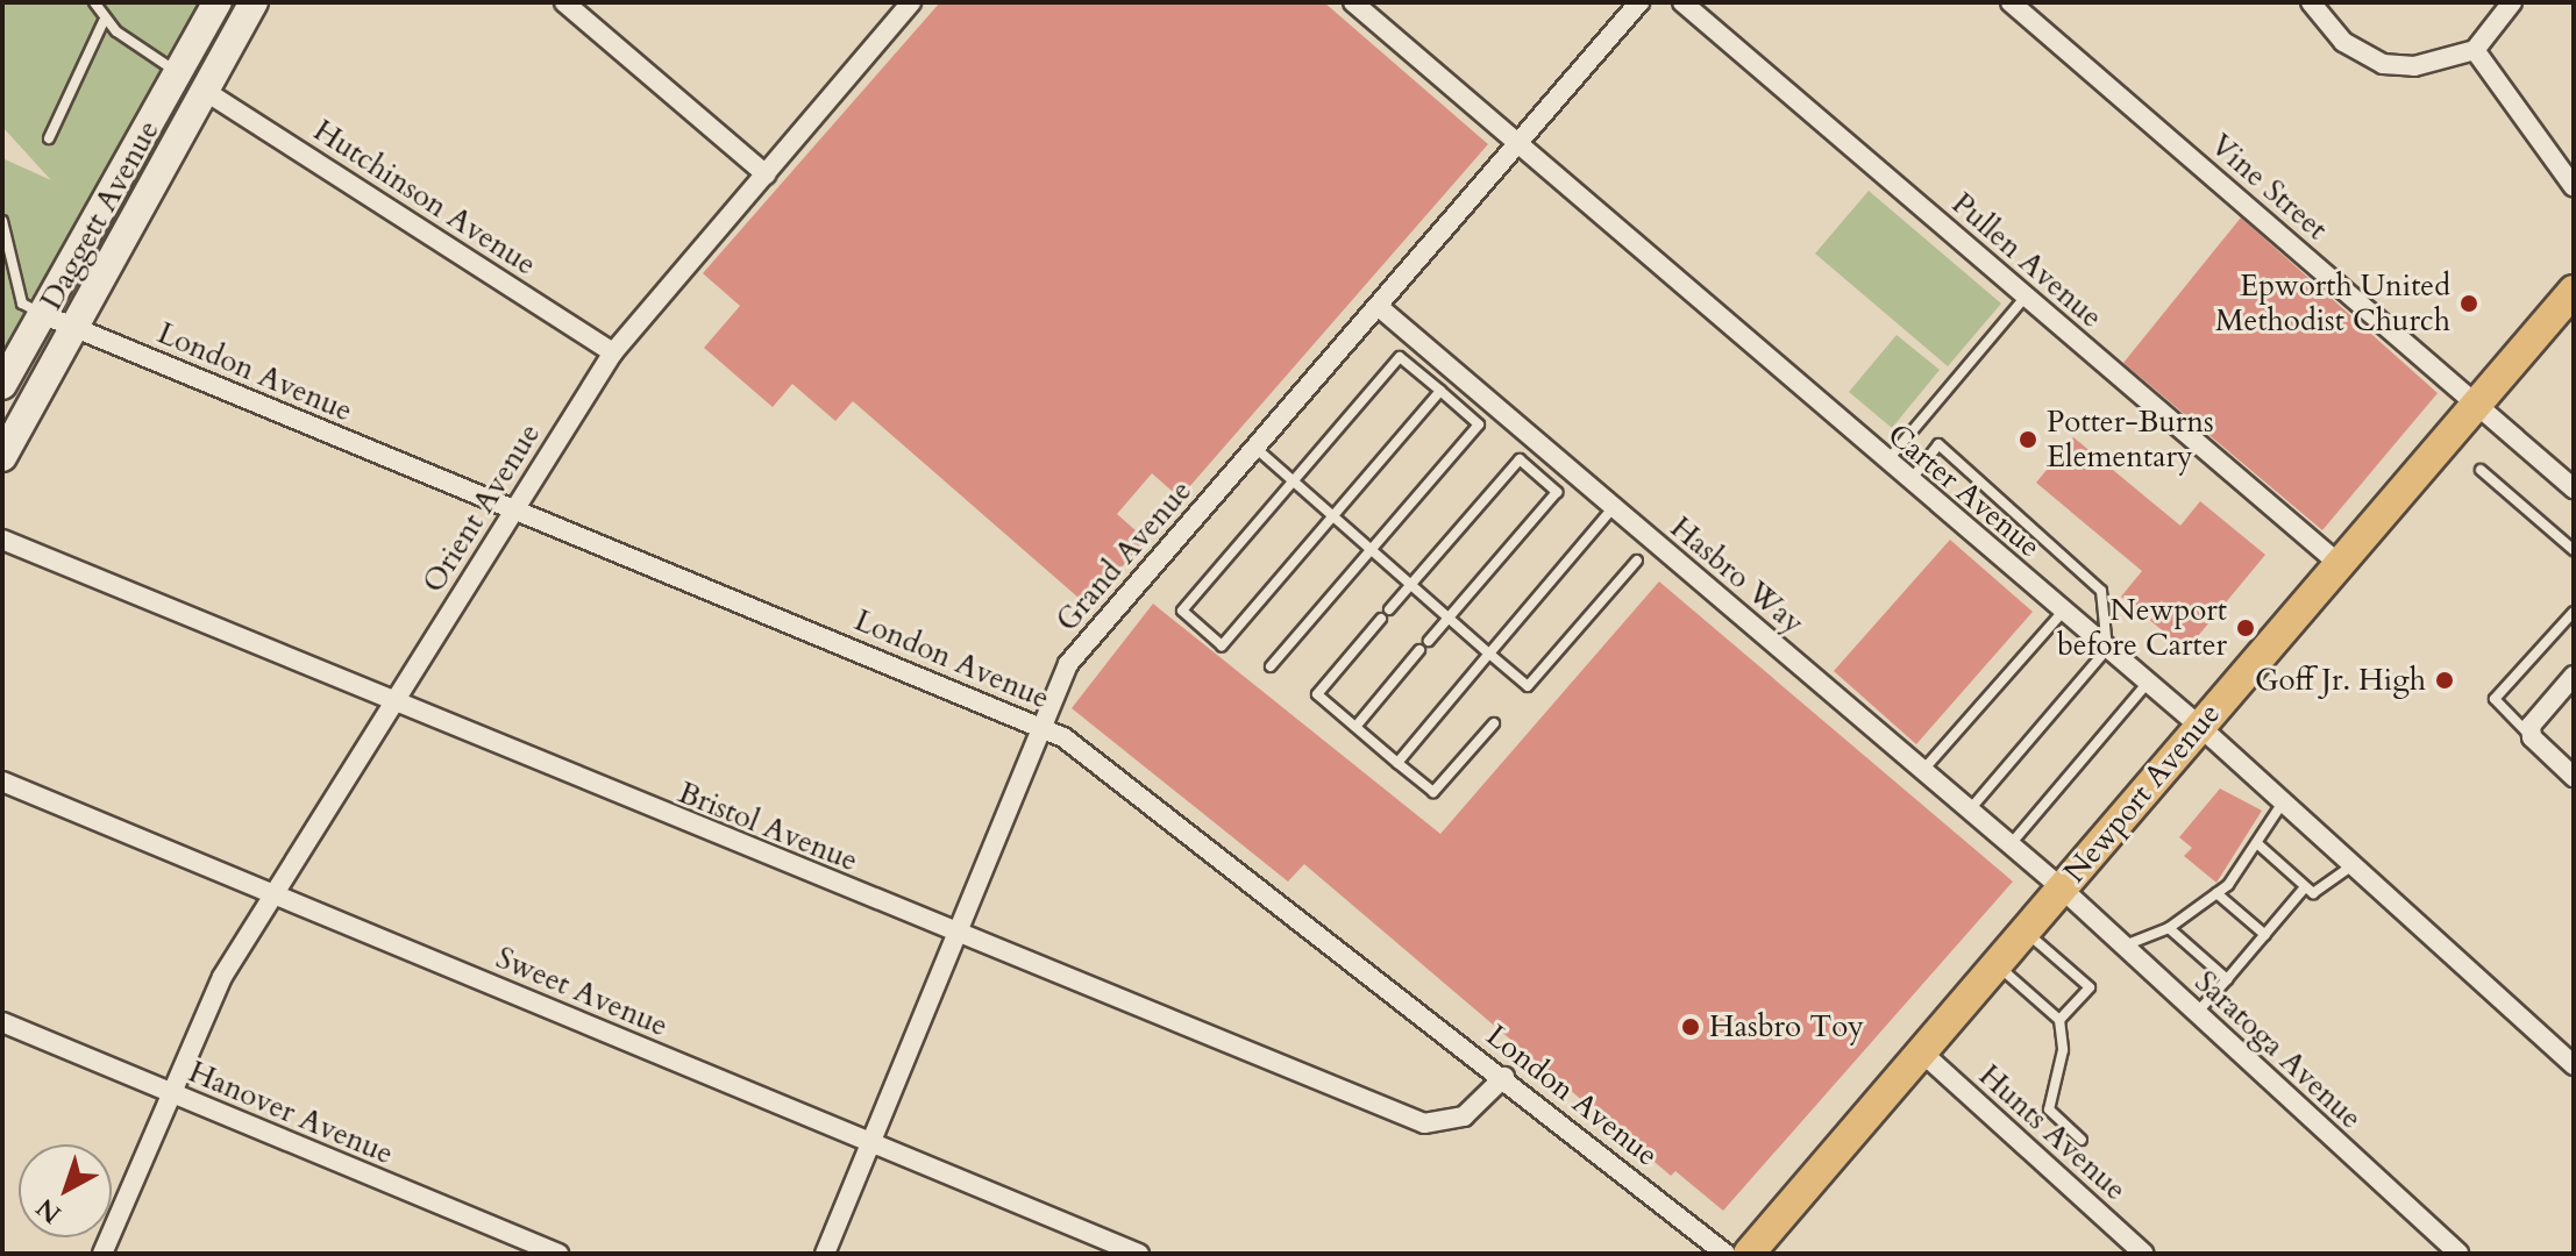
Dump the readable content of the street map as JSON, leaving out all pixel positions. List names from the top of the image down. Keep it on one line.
{"streets":{"main road":["Newport Avenue"],"street":["Vine Street","Hutchinson Avenue","Daggett Avenue","Pullen Avenue","London Avenue","Carter Avenue","Orient Avenue","Grand Avenue","Hasbro Way","Bristol Avenue","Sweet Avenue","Saratoga Avenue","Hanover Avenue","Hunts Avenue"]},"crossings":[["Vine Street","Newport Avenue"],["Hutchinson Avenue","Daggett Avenue"],["Hutchinson Avenue","Orient Avenue"],["Daggett Avenue","London Avenue"],["Pullen Avenue","Newport Avenue"],["London Avenue","Orient Avenue"],["London Avenue","Grand Avenue"],["London Avenue","Bristol Avenue"],["Carter Avenue","Grand Avenue"],["Carter Avenue","Newport Avenue"],["Orient Avenue","Bristol Avenue"],["Orient Avenue","Sweet Avenue"],["Orient Avenue","Hanover Avenue"],["Grand Avenue","Hasbro Way"],["Grand Avenue","Bristol Avenue"],["Grand Avenue","Sweet Avenue"],["Hasbro Way","Newport Avenue"],["Hasbro Way","Saratoga Avenue"],["Newport Avenue","Saratoga Avenue"],["Newport Avenue","Hunts Avenue"]],"places":["Epworth United Methodist Church","Potter-Burns Elementary","Newport before Carter","Goff Jr. High","Hasbro Toy"],"north":"bottom left"}
